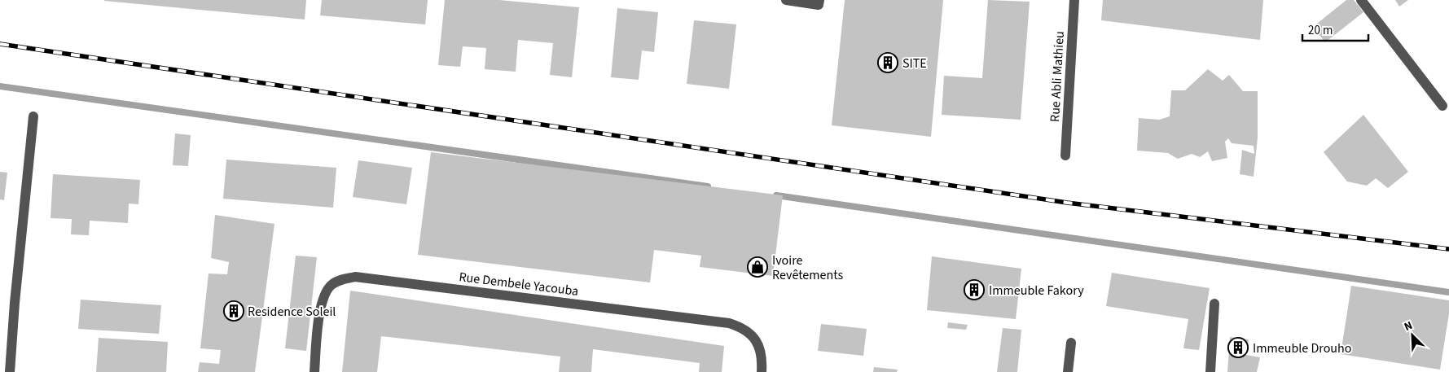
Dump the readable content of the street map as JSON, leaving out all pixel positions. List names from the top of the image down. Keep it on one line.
{"streets":{"street":["Rue Abli Mathieu","Rue Dembele Yacouba"]},"places":{"building":["SITE","Immeuble Fakory","Residence Soleil","Immeuble Drouho"],"shop":["Ivoire Revêtements"]},"scale_bar":"20 m","north":"top left"}
